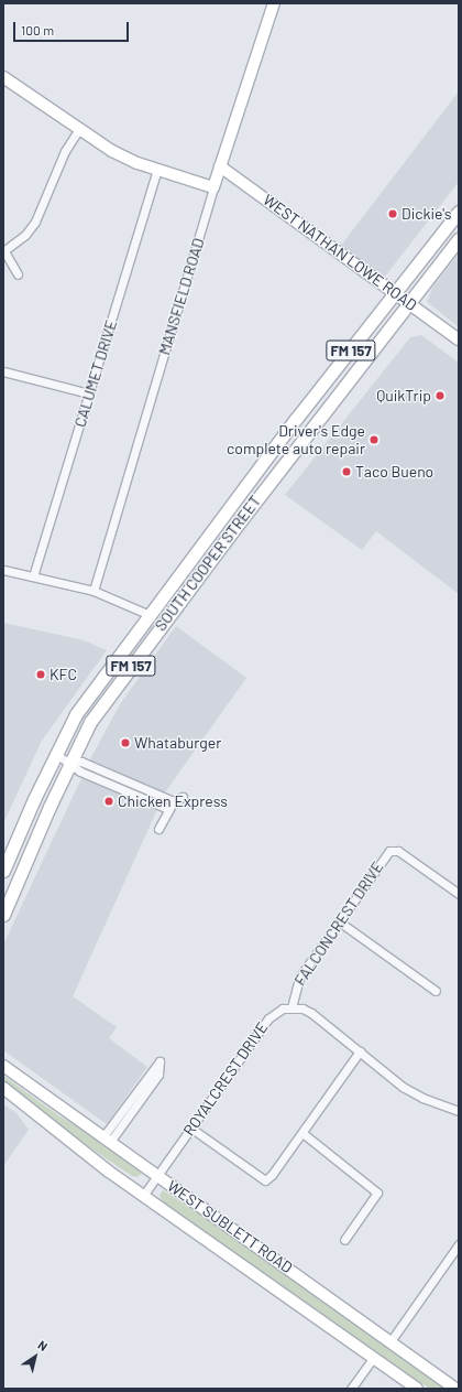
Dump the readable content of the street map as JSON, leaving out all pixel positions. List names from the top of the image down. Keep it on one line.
{"streets":{"main road":["WEST NATHAN LOWE ROAD","MANSFIELD ROAD","FM 157","SOUTH COOPER STREET","WEST SUBLETT ROAD"],"street":["CALUMET DRIVE","FALCONCREST DRIVE","ROYALCREST DRIVE"]},"crossings":[["WEST NATHAN LOWE ROAD","MANSFIELD ROAD"],["WEST NATHAN LOWE ROAD","SOUTH COOPER STREET"],["FALCONCREST DRIVE","ROYALCREST DRIVE"],["ROYALCREST DRIVE","WEST SUBLETT ROAD"]],"places":["Dickie's","QuikTrip","Driver's Edge complete auto repair","Taco Bueno","KFC","Whataburger","Chicken Express"],"scale_bar":"100 m","north":"top right"}
